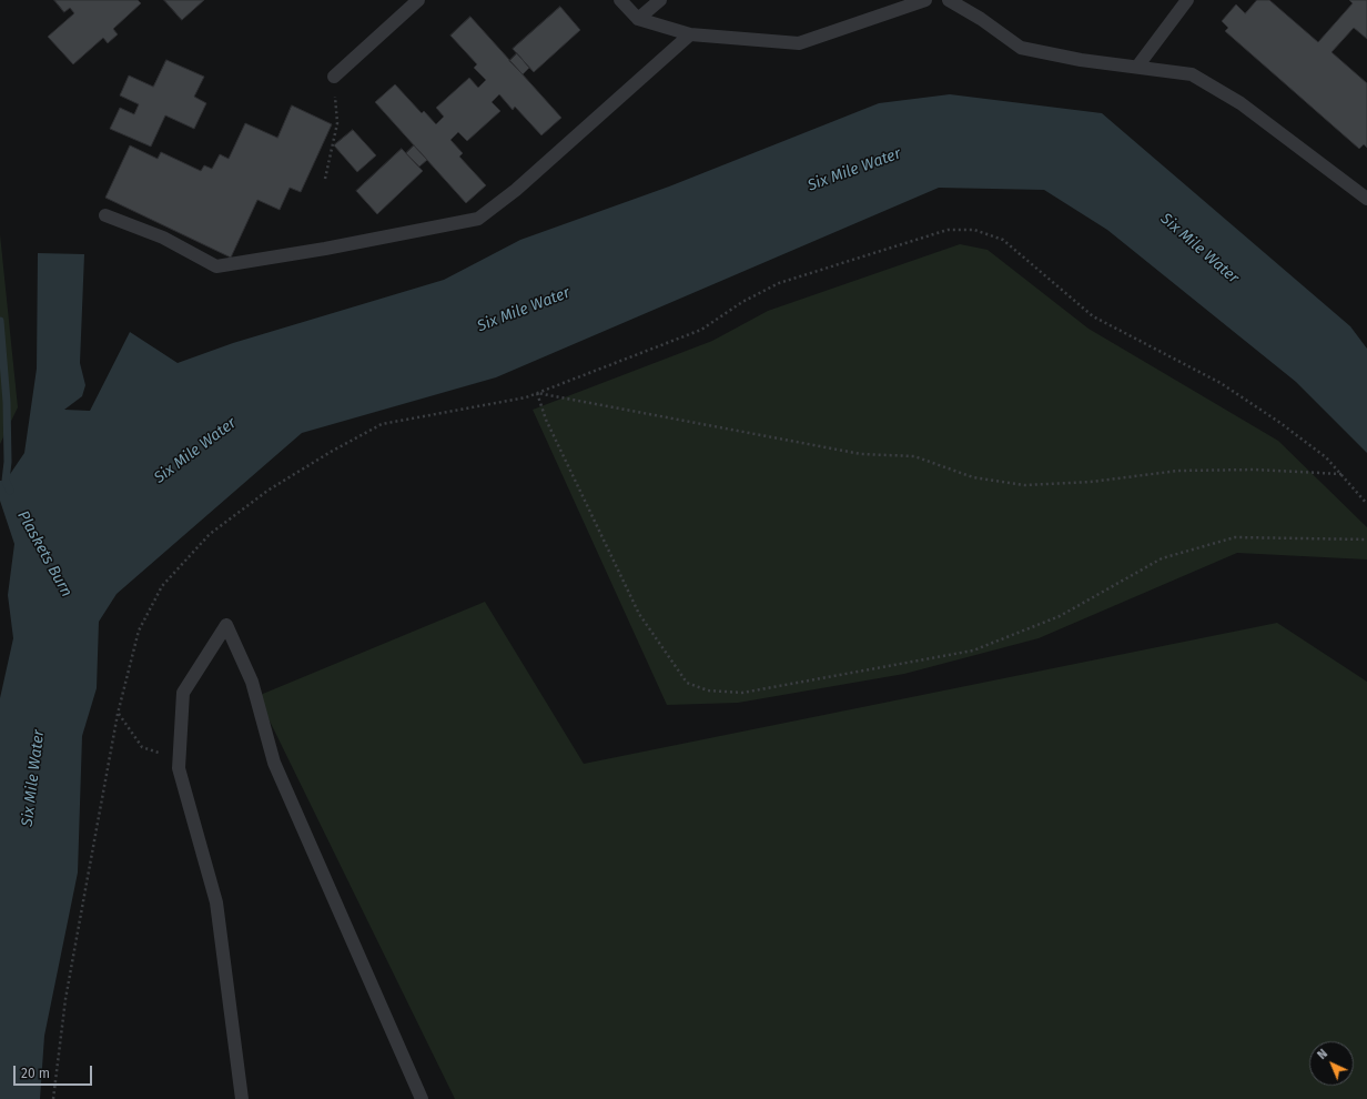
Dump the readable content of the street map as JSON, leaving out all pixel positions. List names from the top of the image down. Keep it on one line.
{"water":["Six Mile Water","Plaskets Burn"],"scale_bar":"20 m","north":"top left"}
